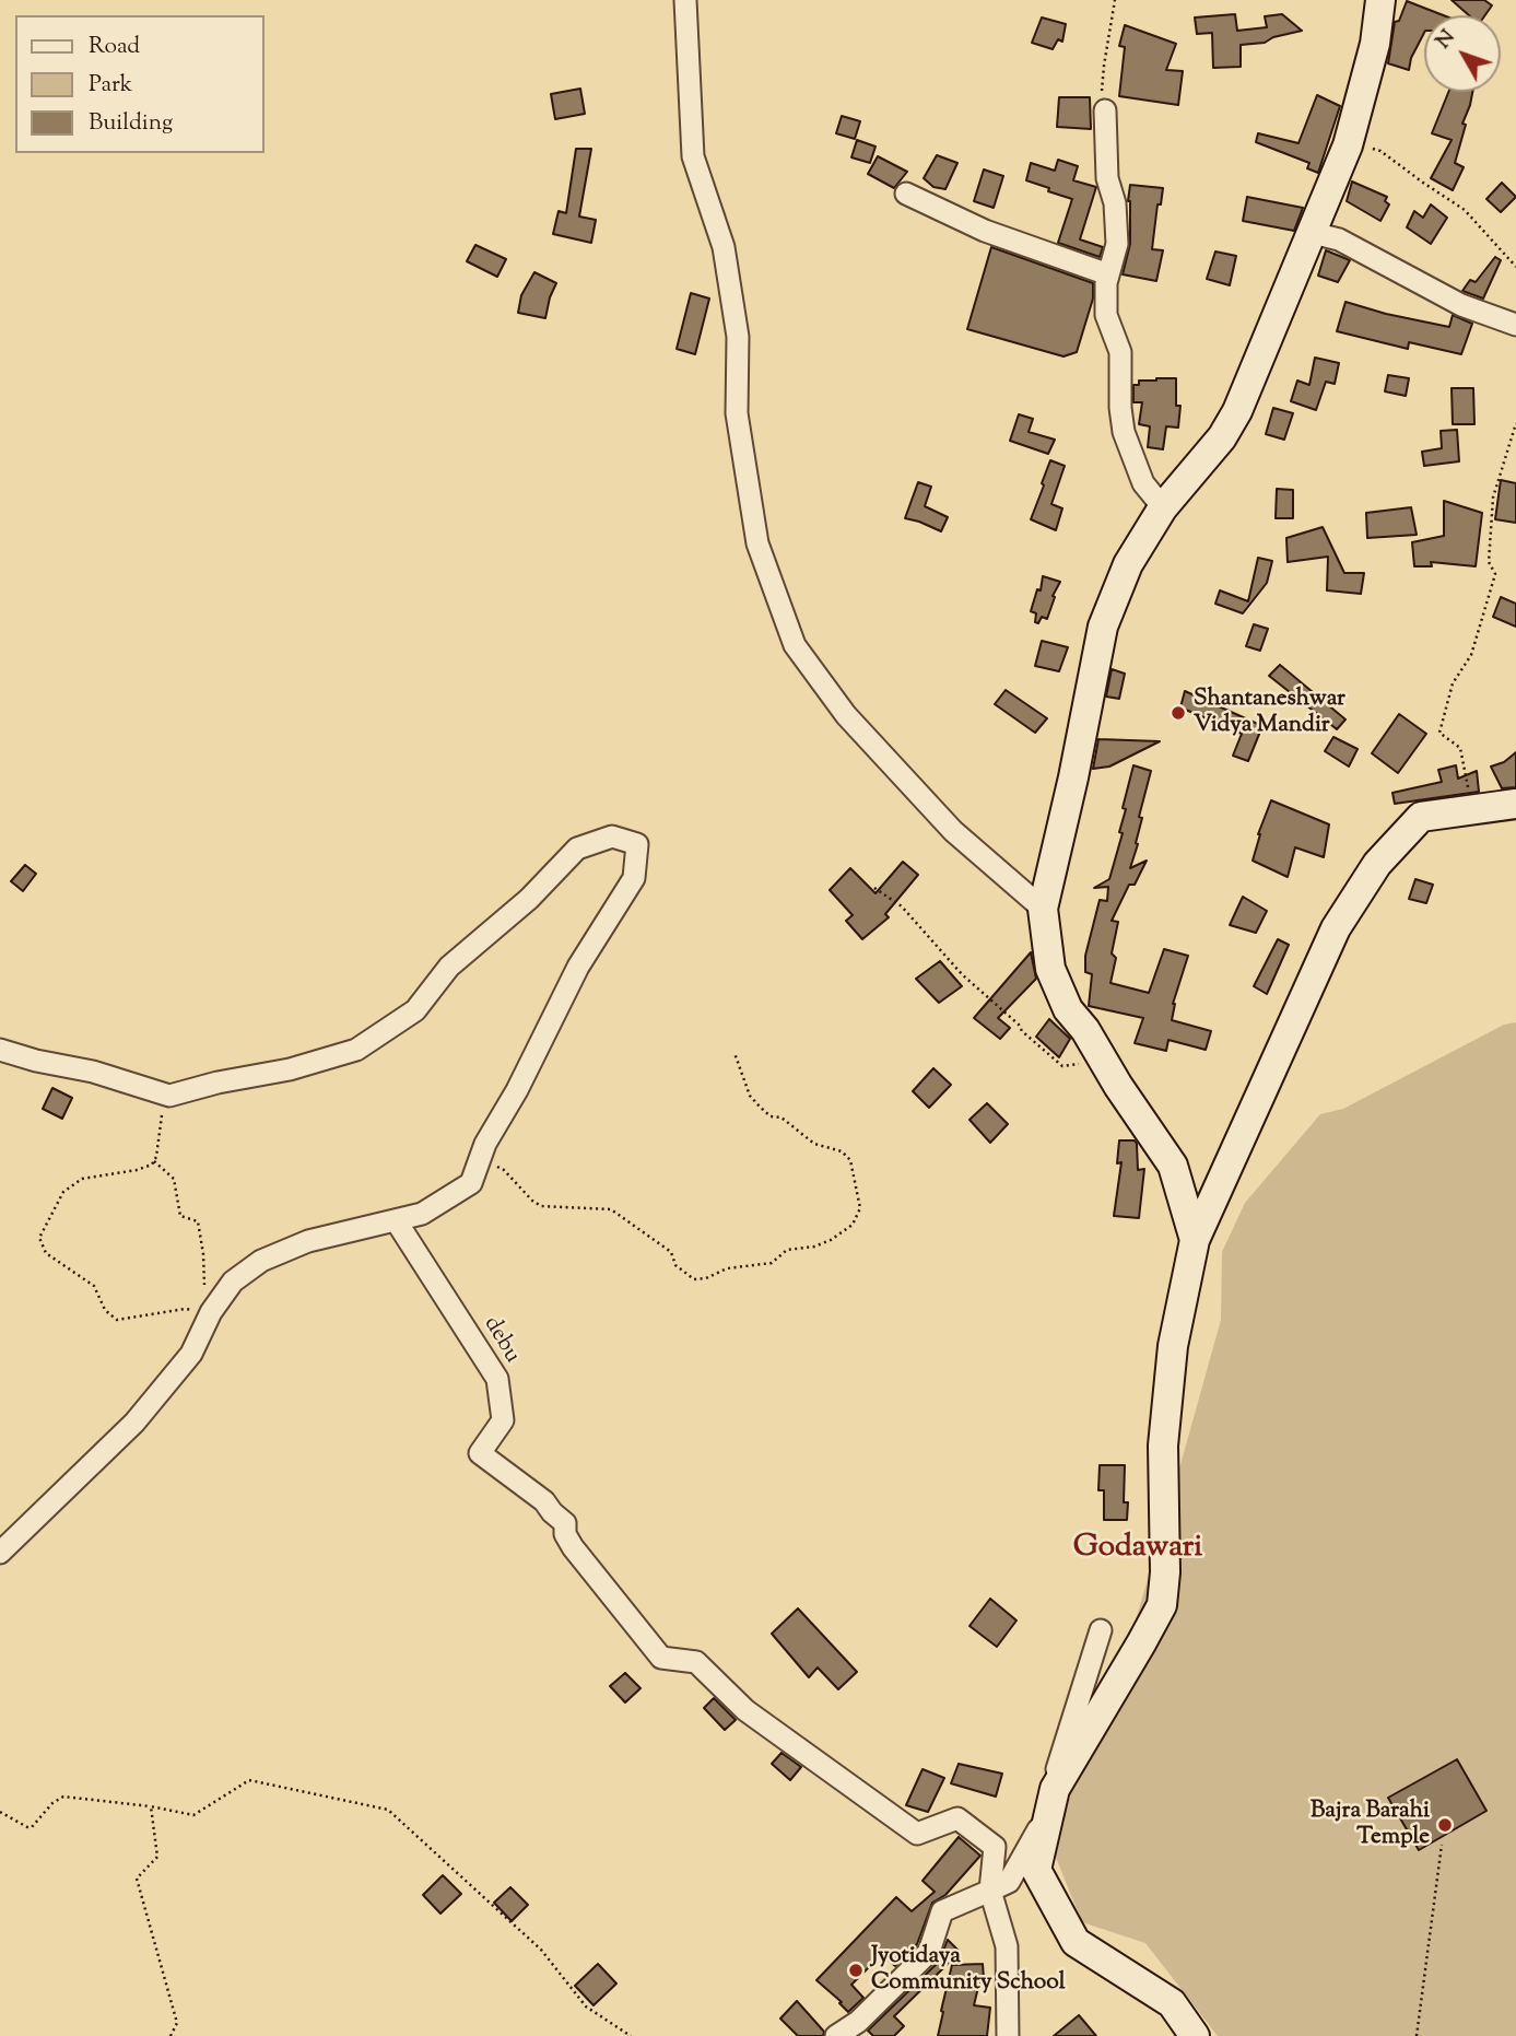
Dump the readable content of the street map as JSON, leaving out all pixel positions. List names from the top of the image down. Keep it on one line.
{"streets":{"street":["debu"]},"districts":["Godawari"],"places":["Shantaneshwar Vidya Mandir","Bajra Barahi Temple","Jyotidaya Community School"],"legend":["Road","Park","Building"],"north":"top left"}
